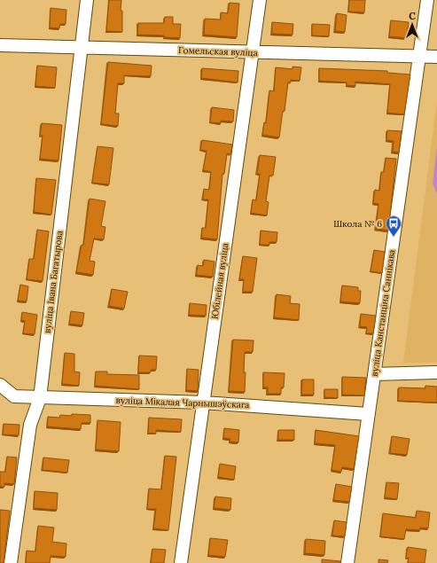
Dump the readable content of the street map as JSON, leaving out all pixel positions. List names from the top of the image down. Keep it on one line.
{"streets":{"street":["Гомельская вуліца","Юбілейная вуліца","вуліца Івана Багатырова","вуліца Канстанціна Саннікава","вуліца Мікалая Чарнышэўскага"]},"crossings":[["Гомельская вуліца","Юбілейная вуліца"],["Гомельская вуліца","вуліца Івана Багатырова"],["Гомельская вуліца","вуліца Канстанціна Саннікава"],["Юбілейная вуліца","вуліца Мікалая Чарнышэўскага"],["вуліца Івана Багатырова","вуліца Мікалая Чарнышэўскага"],["вуліца Канстанціна Саннікава","вуліца Мікалая Чарнышэўскага"]],"places":{"bus stop":["Школа № 6"]},"north":"top"}
